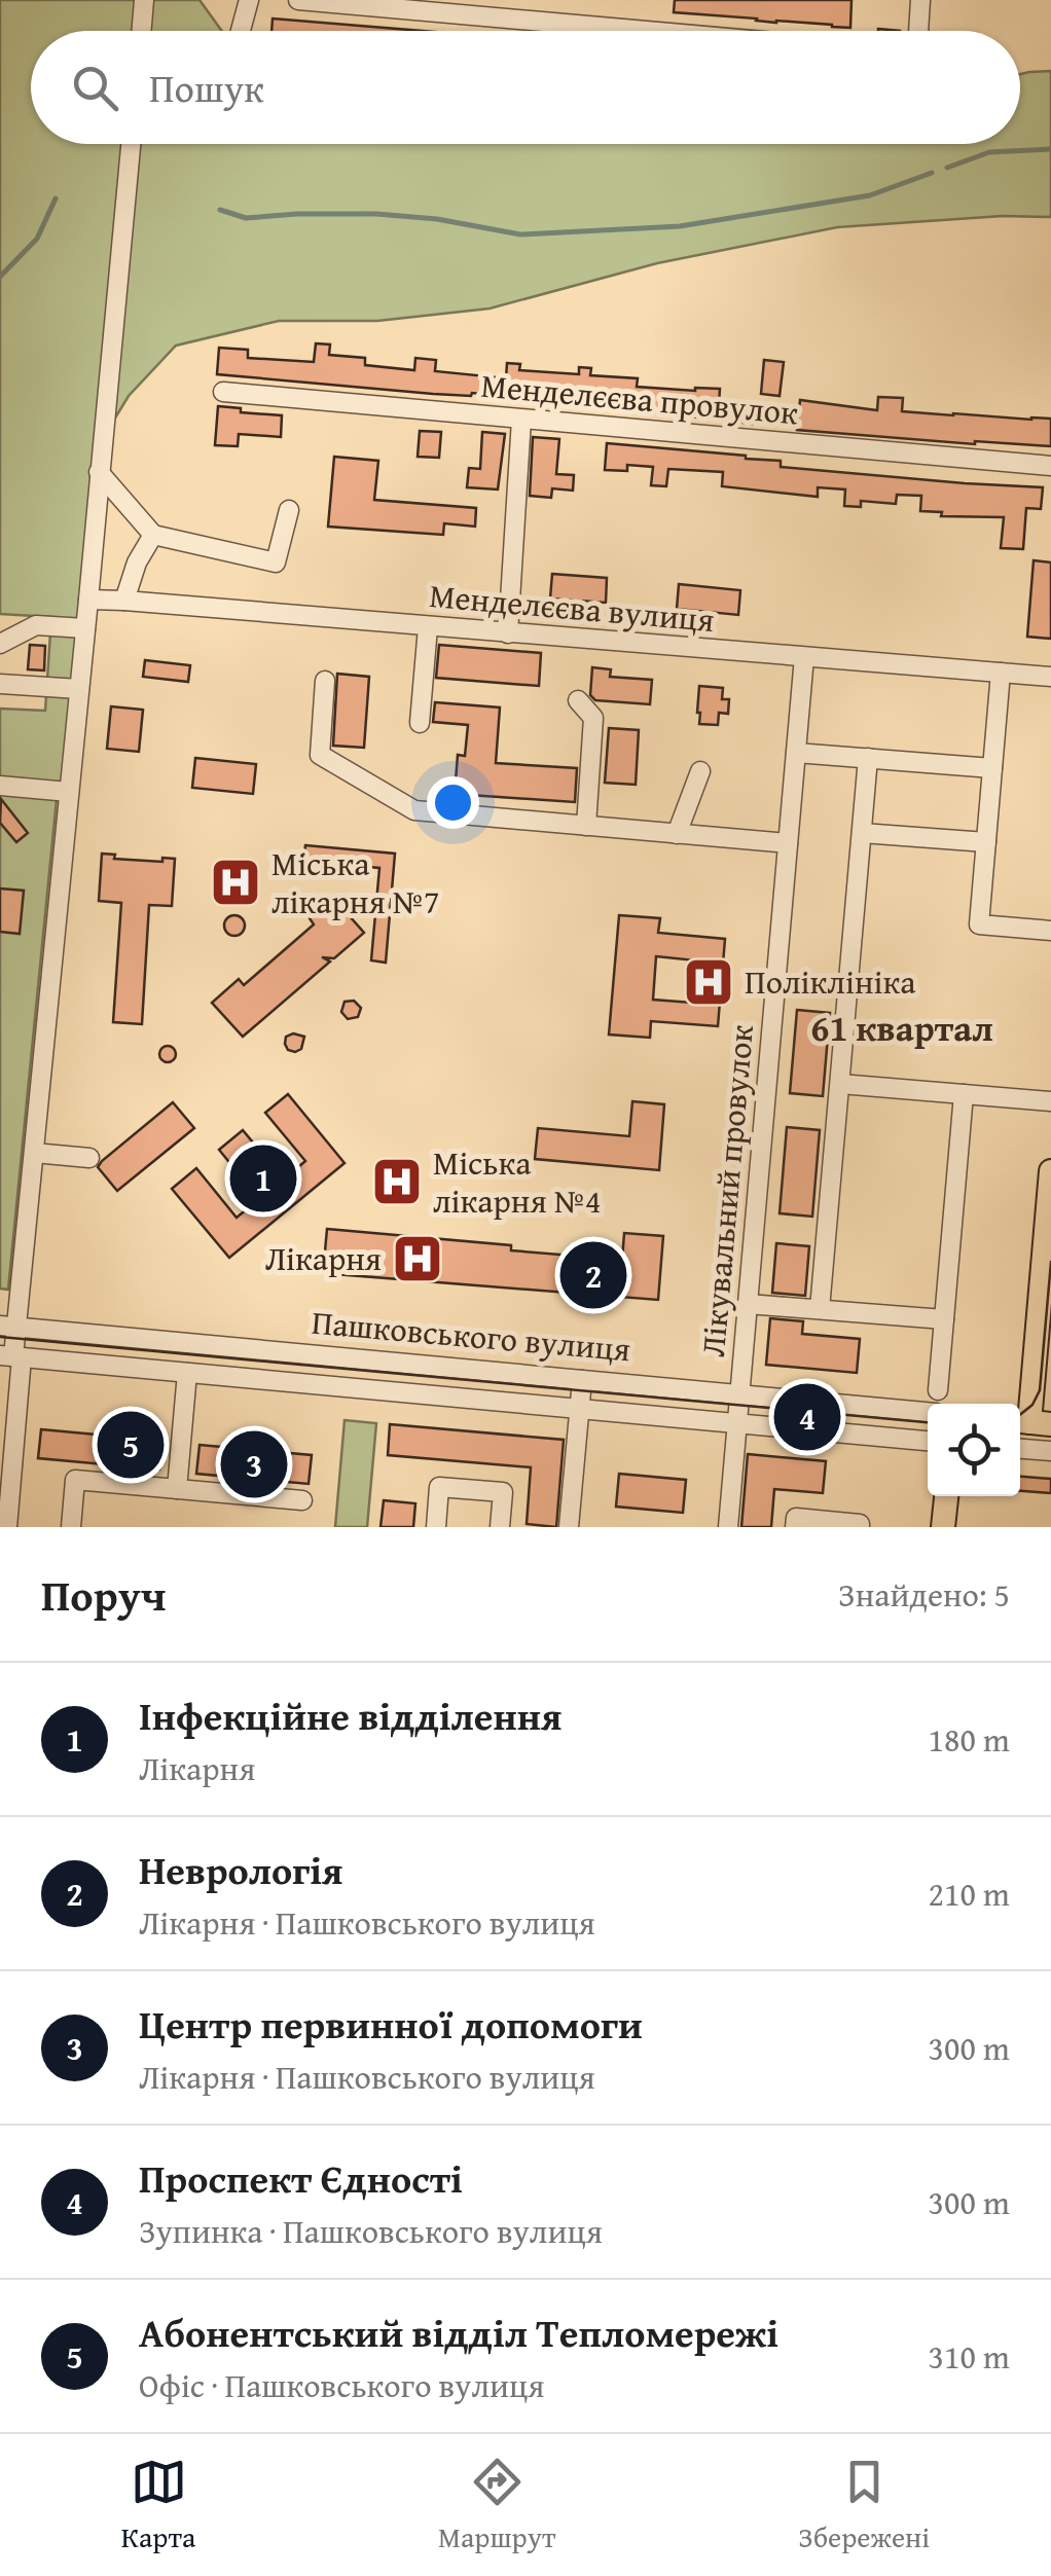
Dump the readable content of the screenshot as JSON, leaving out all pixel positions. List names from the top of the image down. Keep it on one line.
{"streets":{"street":["Менделєєва провулок","Менделєєва вулиця","Лікувальний провулок","Пашковського вулиця"]},"crossings":[["Менделєєва вулиця","Лікувальний провулок"],["Лікувальний провулок","Пашковського вулиця"]],"districts":["61 квартал"],"places":{"hospital":["Міська лікарня №7","Поліклініка","Міська лікарня №4","Лікарня"]},"page":{"search":"Пошук","pins":["1","2","4","5","3"],"heading":["Поруч","Знайдено: 5"],"list":[{"mark":"1","name":"Інфекційне відділення","note":"Лікарня","value":"180 m"},{"mark":"2","name":"Неврологія","note":"Лікарня · Пашковського вулиця","value":"210 m"},{"mark":"3","name":"Центр первинної допомоги","note":"Лікарня · Пашковського вулиця","value":"300 m"},{"mark":"4","name":"Проспект Єдності","note":"Зупинка · Пашковського вулиця","value":"300 m"},{"mark":"5","name":"Абонентський відділ Тепломережі","note":"Офіс · Пашковського вулиця","value":"310 m"}],"nav":["Карта","Маршрут","Збережені"]}}
